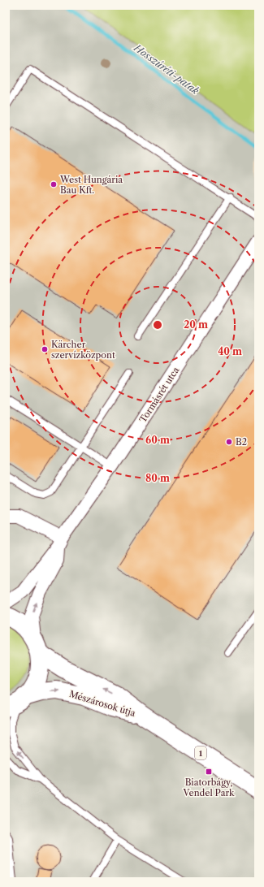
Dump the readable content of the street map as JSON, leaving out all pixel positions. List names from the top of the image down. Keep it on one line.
{"streets":{"main road":["Mészárosok útja","1"],"street":["Tormásrét utca"]},"water":["Hosszúréti-patak"],"places":{"other":["West Hungária Bau Kft.","Kärcher szervízközpont","B2"],"transit":["Biatorbágy, Vendel Park"]},"rings":["20 m","40 m","60 m","80 m"]}
